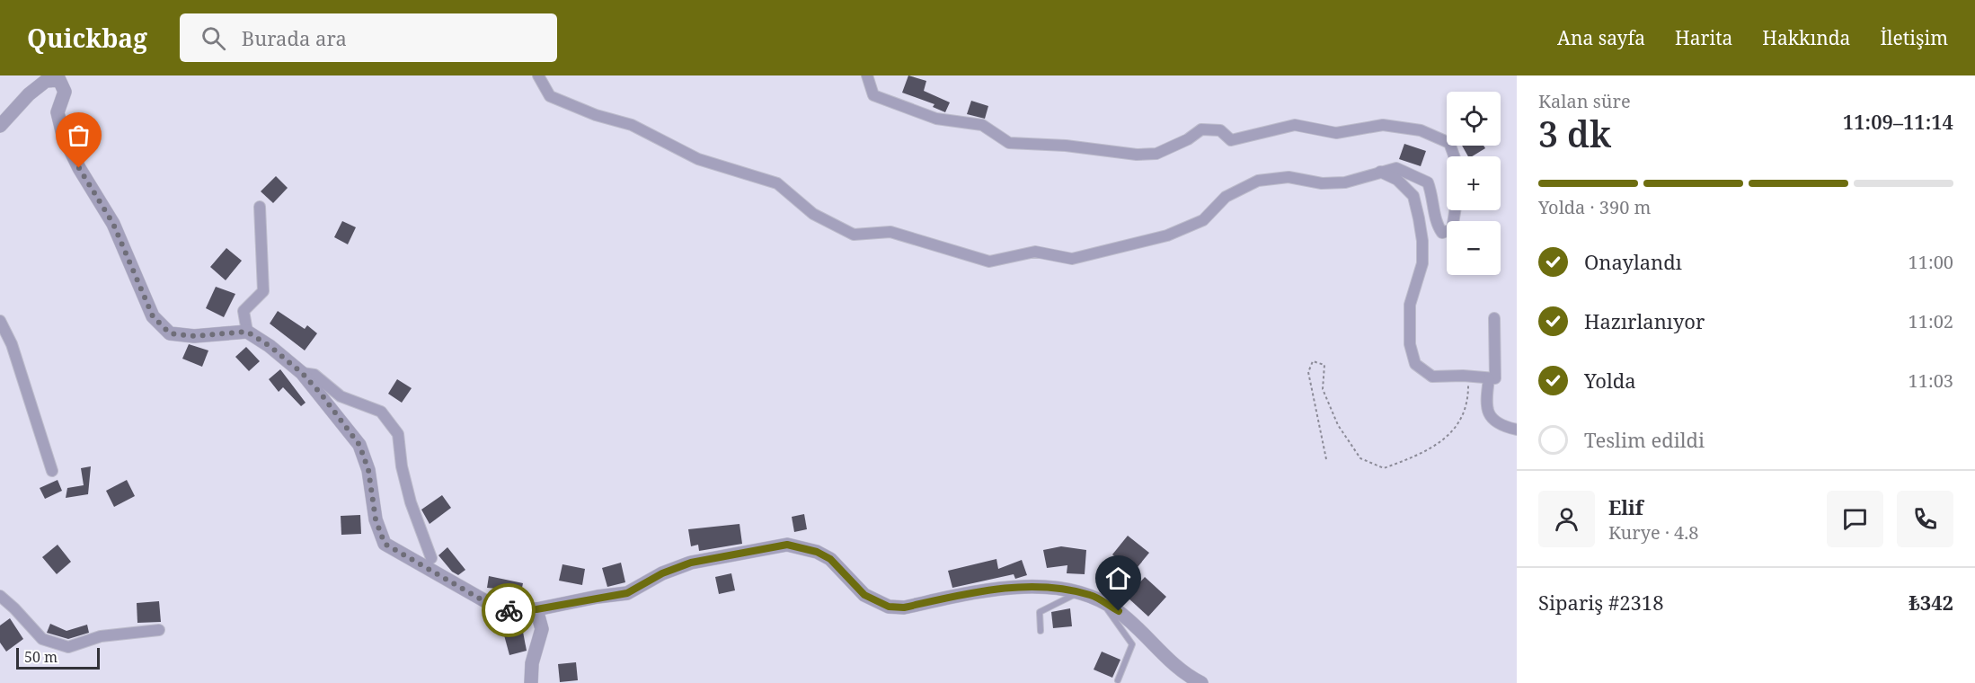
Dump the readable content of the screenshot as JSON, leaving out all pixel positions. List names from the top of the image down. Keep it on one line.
{"scale_bar":"50 m","page":{"header":"Quickbag","search":"Burada ara","nav":["Ana sayfa","Harita","Hakkında","İletişim"],"heading":["3 dk","Kalan süre","11:09–11:14"],"panel":["Elif","Kurye · 4.8","Sipariş #2318","₺342"],"map_buttons":["+","−"],"bar":"Yolda · 390 m","list":[["Onaylandı","11:00"],["Hazırlanıyor","11:02"],["Yolda","11:03"],"Teslim edildi"],"scale":"50 m"}}
